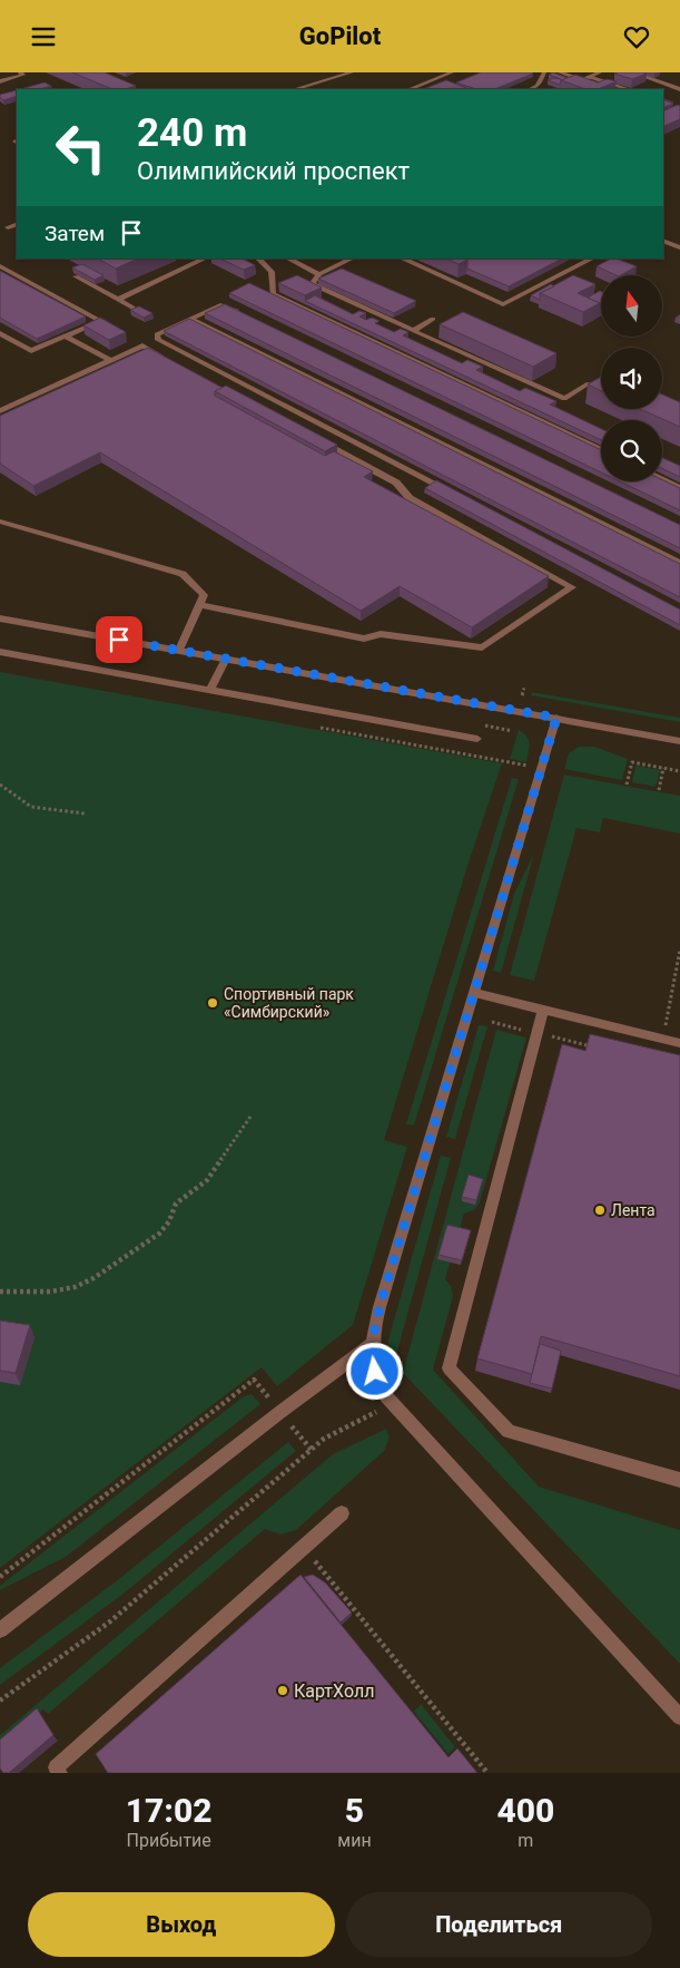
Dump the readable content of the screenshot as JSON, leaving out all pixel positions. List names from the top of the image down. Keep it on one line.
{"places":["Спортивный парк «Симбирский»","Лента","КартХолл"],"north":"top","page":{"header":"GoPilot","turn":["240 m","Олимпийский проспект"],"then":"Затем","eta":["17:02","Прибытие","5","мин","400","m"],"buttons":["Выход","Поделиться"]}}
